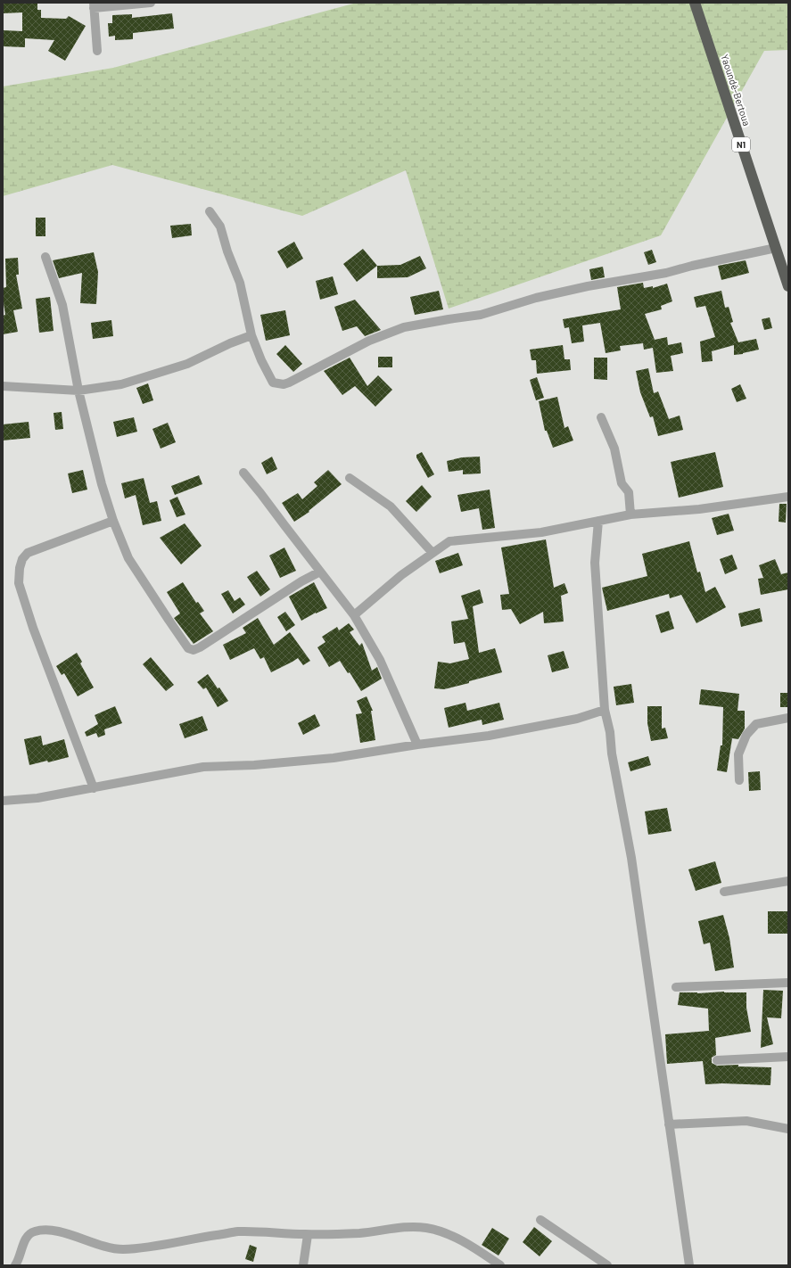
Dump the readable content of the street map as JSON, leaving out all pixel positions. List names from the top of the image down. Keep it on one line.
{"streets":{"highway":["Yaoundé-Bertoua","N1"]}}
